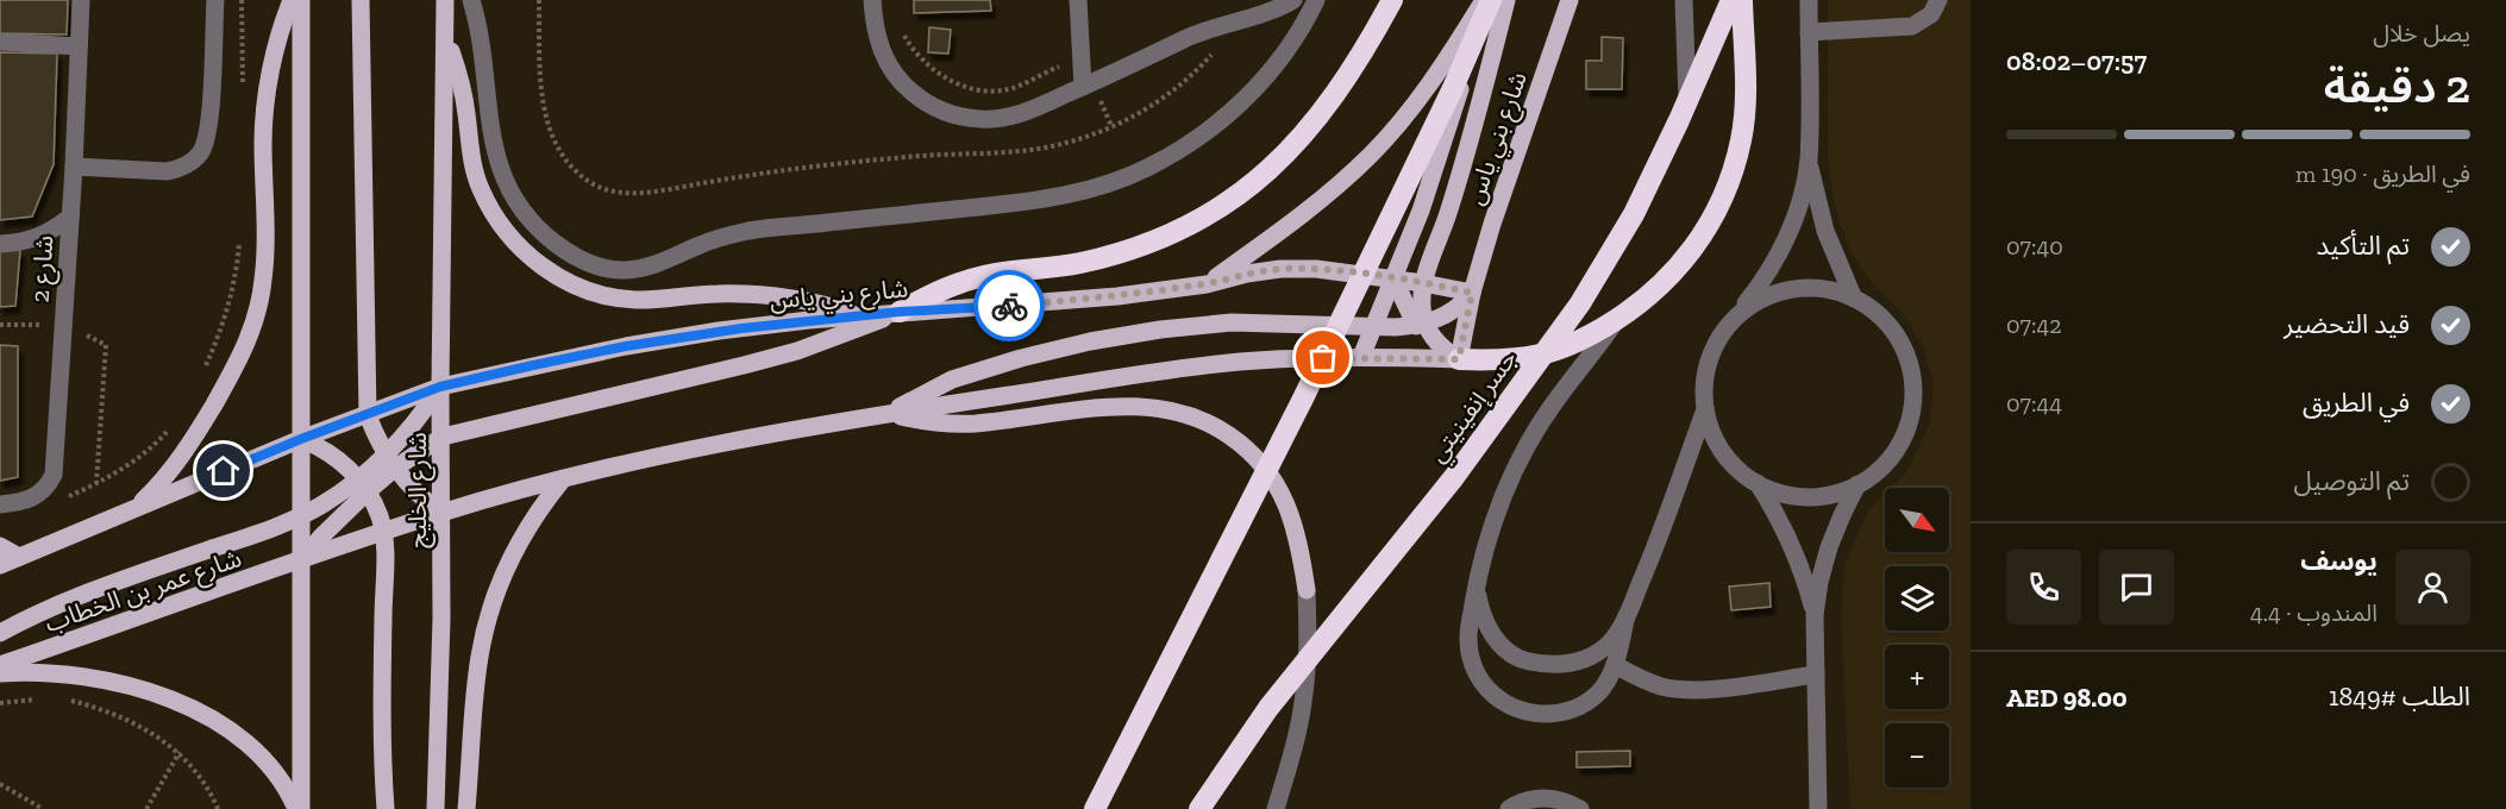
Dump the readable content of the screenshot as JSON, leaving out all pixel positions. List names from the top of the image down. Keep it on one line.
{"streets":{"highway":["جسر إنفينيتي"],"main road":["شارع بني ياس","شارع الخليج","شارع عمر بن الخطاب"],"street":["شارع 2"]},"crossings":[["شارع بني ياس","شارع الخليج"]],"north":"bottom right","page":{"heading":["2 دقيقة","يصل خلال","07:57–08:02"],"panel":["يوسف","المندوب · 4.4","الطلب #1849","AED 98.00"],"bar":"في الطريق · 190 m","list":[["تم التأكيد","07:40"],["قيد التحضير","07:42"],["في الطريق","07:44"],"تم التوصيل"],"map_buttons":["+","−"]}}
